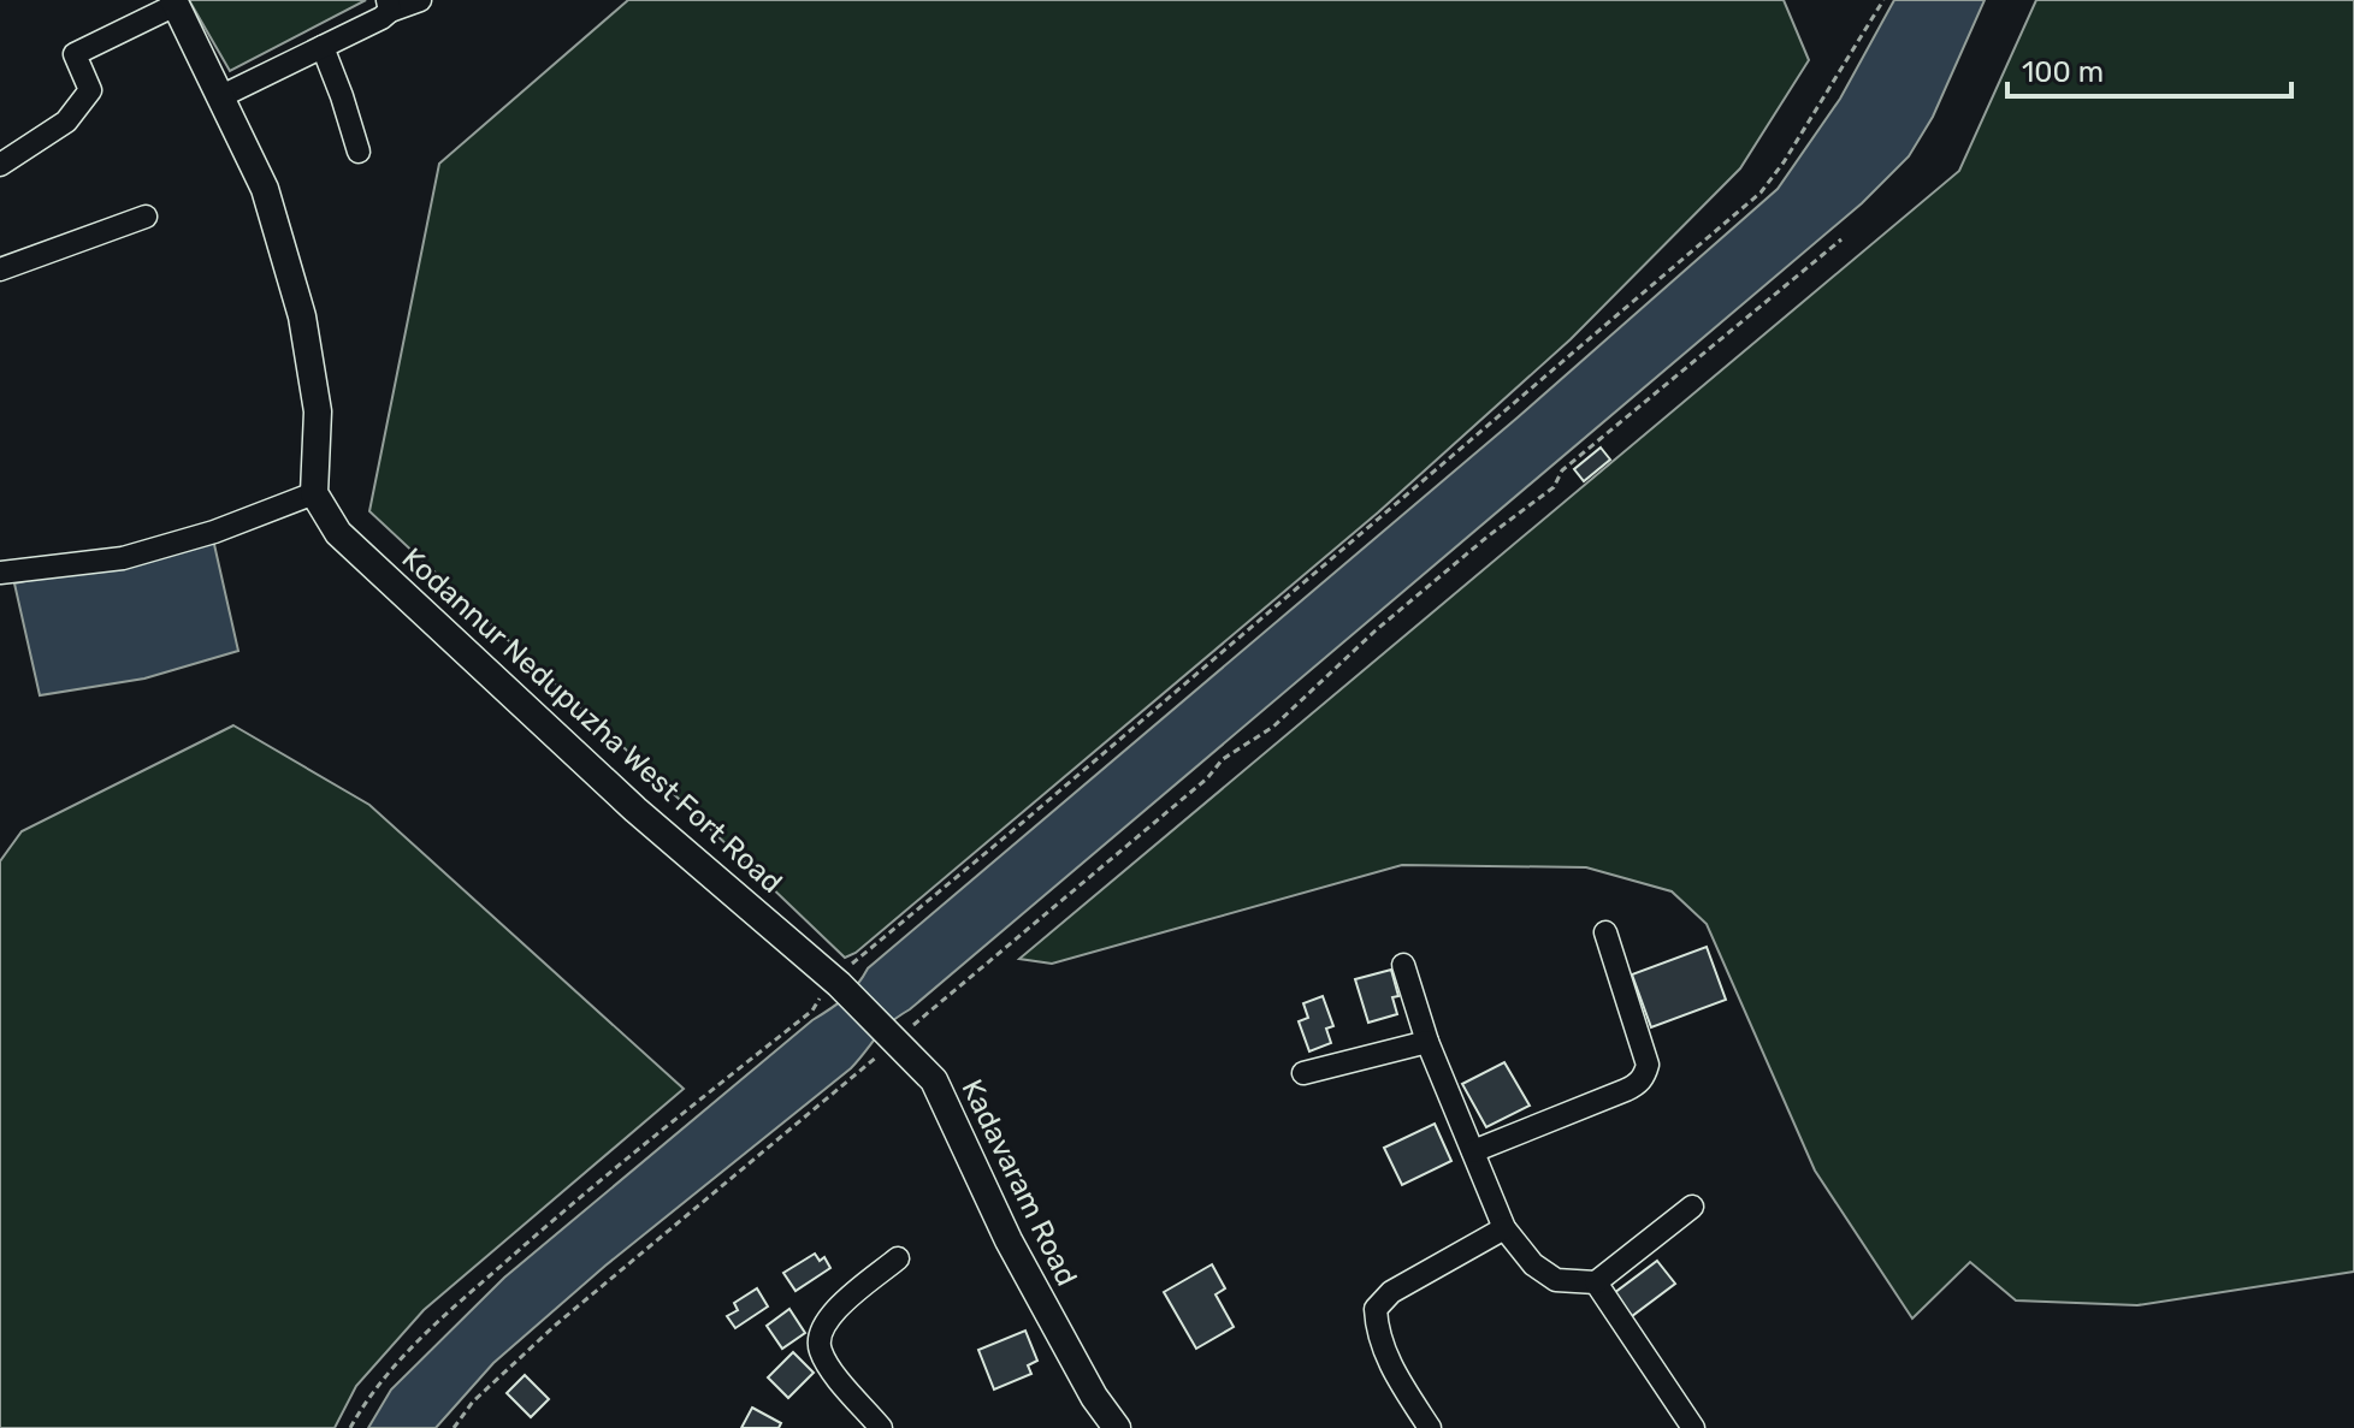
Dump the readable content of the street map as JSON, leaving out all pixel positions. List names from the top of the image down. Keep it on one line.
{"streets":{"main road":["Kodannur Nedupuzha West Fort Road","Kadavaram Road"]},"crossings":[["Kodannur Nedupuzha West Fort Road","Kadavaram Road"]],"scale_bar":"100 m"}
